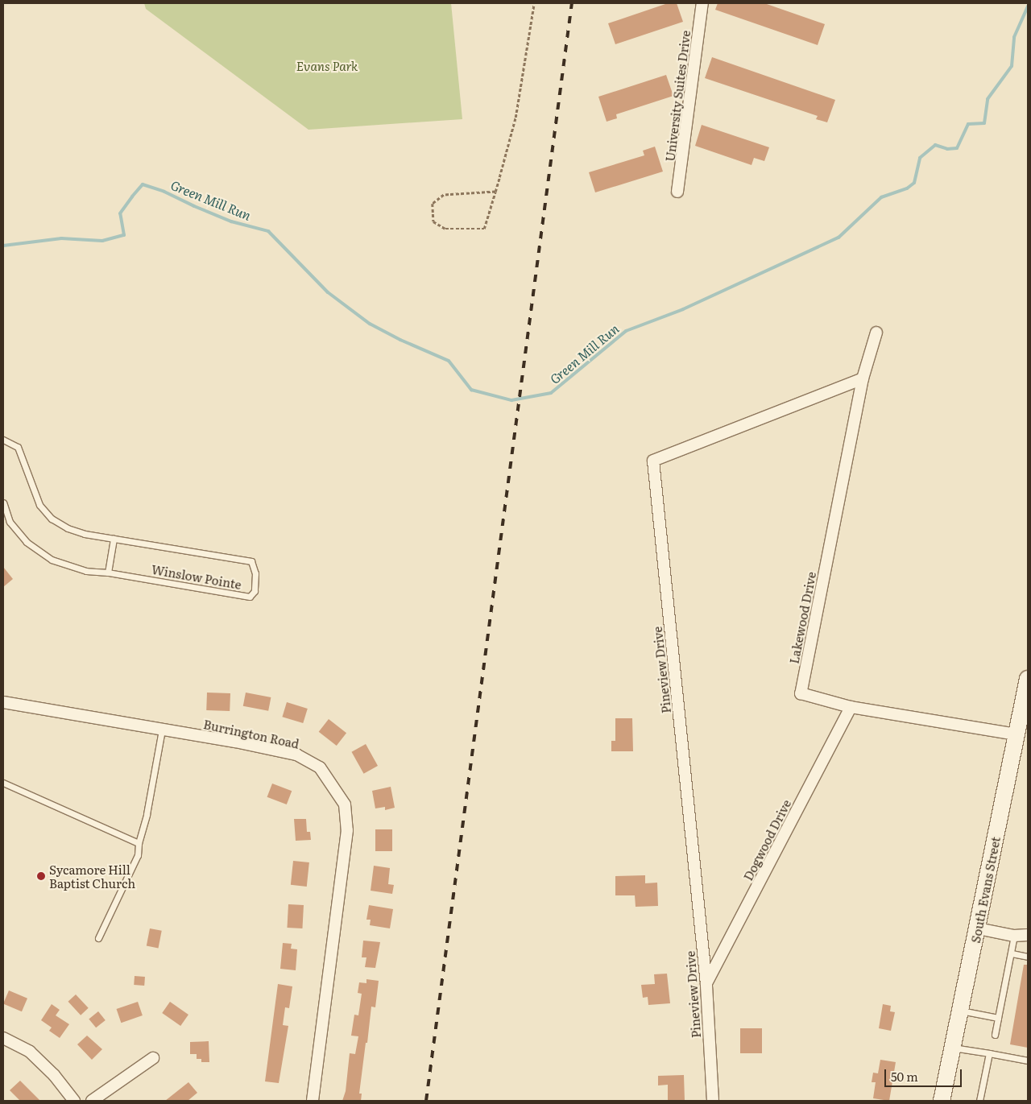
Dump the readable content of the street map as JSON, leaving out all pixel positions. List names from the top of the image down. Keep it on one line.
{"streets":{"main road":["South Evans Street"],"street":["University Suites Drive","Lakewood Drive","Pineview Drive","Burrington Road","Dogwood Drive"],"lane":["Winslow Pointe"]},"crossings":[["Lakewood Drive","Pineview Drive"],["Lakewood Drive","Dogwood Drive"],["Lakewood Drive","South Evans Street"],["Pineview Drive","Dogwood Drive"]],"water":["Green Mill Run"],"parks":["Evans Park"],"places":["Sycamore Hill Baptist Church"],"scale_bar":"50 m"}
